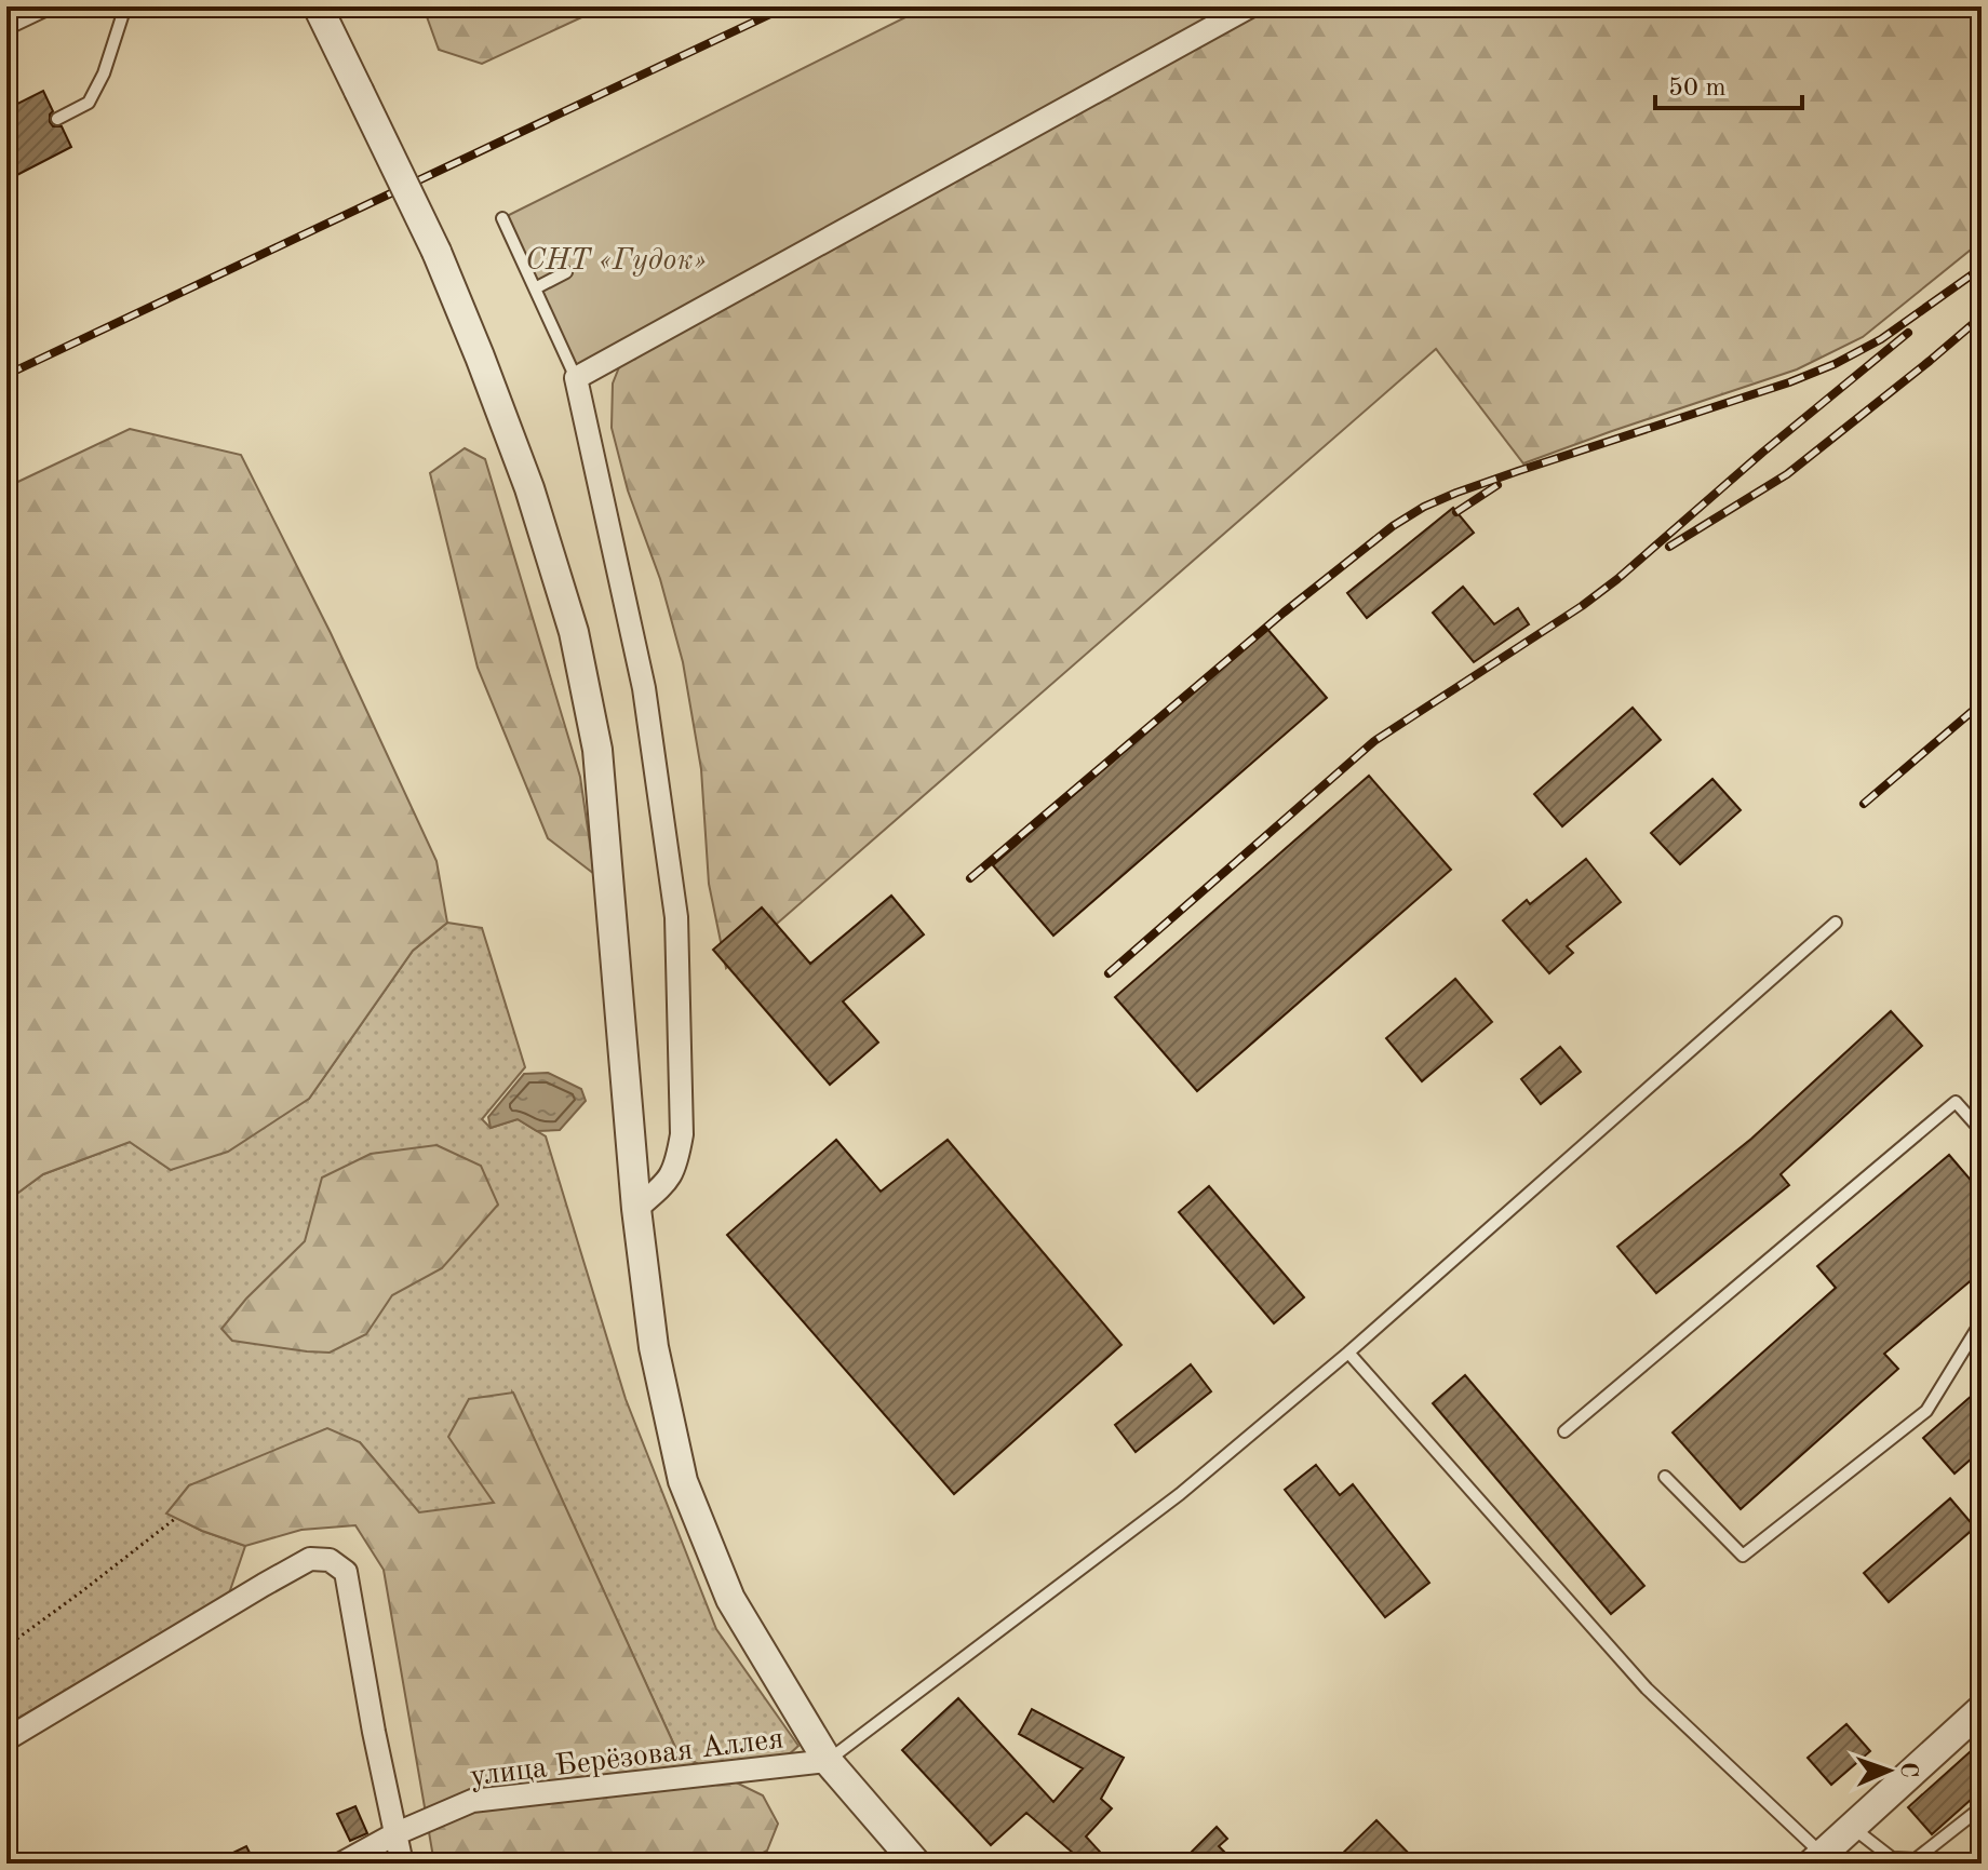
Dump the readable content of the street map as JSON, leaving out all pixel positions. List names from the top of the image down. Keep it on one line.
{"streets":{"street":["улица Берёзовая Аллея"]},"parks":["СНТ «Гудок»"],"scale_bar":"50 m","north":"right"}
